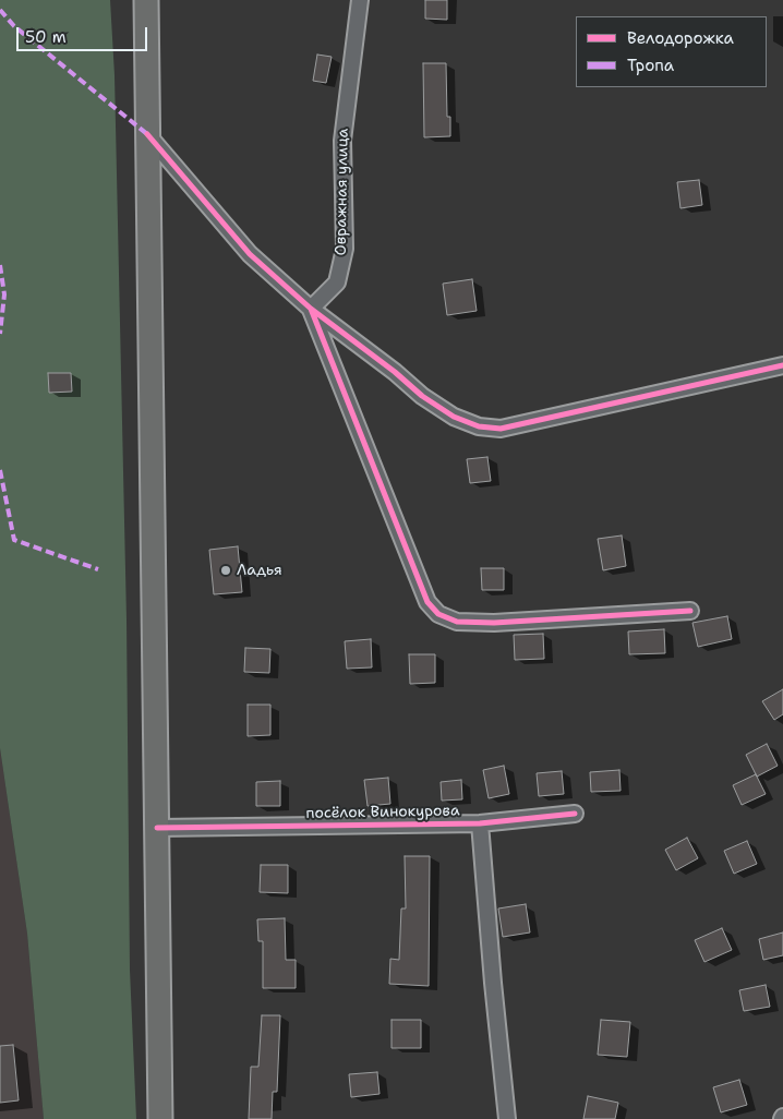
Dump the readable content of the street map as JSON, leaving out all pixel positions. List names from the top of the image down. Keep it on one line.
{"streets":{"street":["Овражная улица","посёлок Винокурова"]},"places":["Ладья"],"legend":["Велодорожка","Тропа"],"scale_bar":"50 m"}
